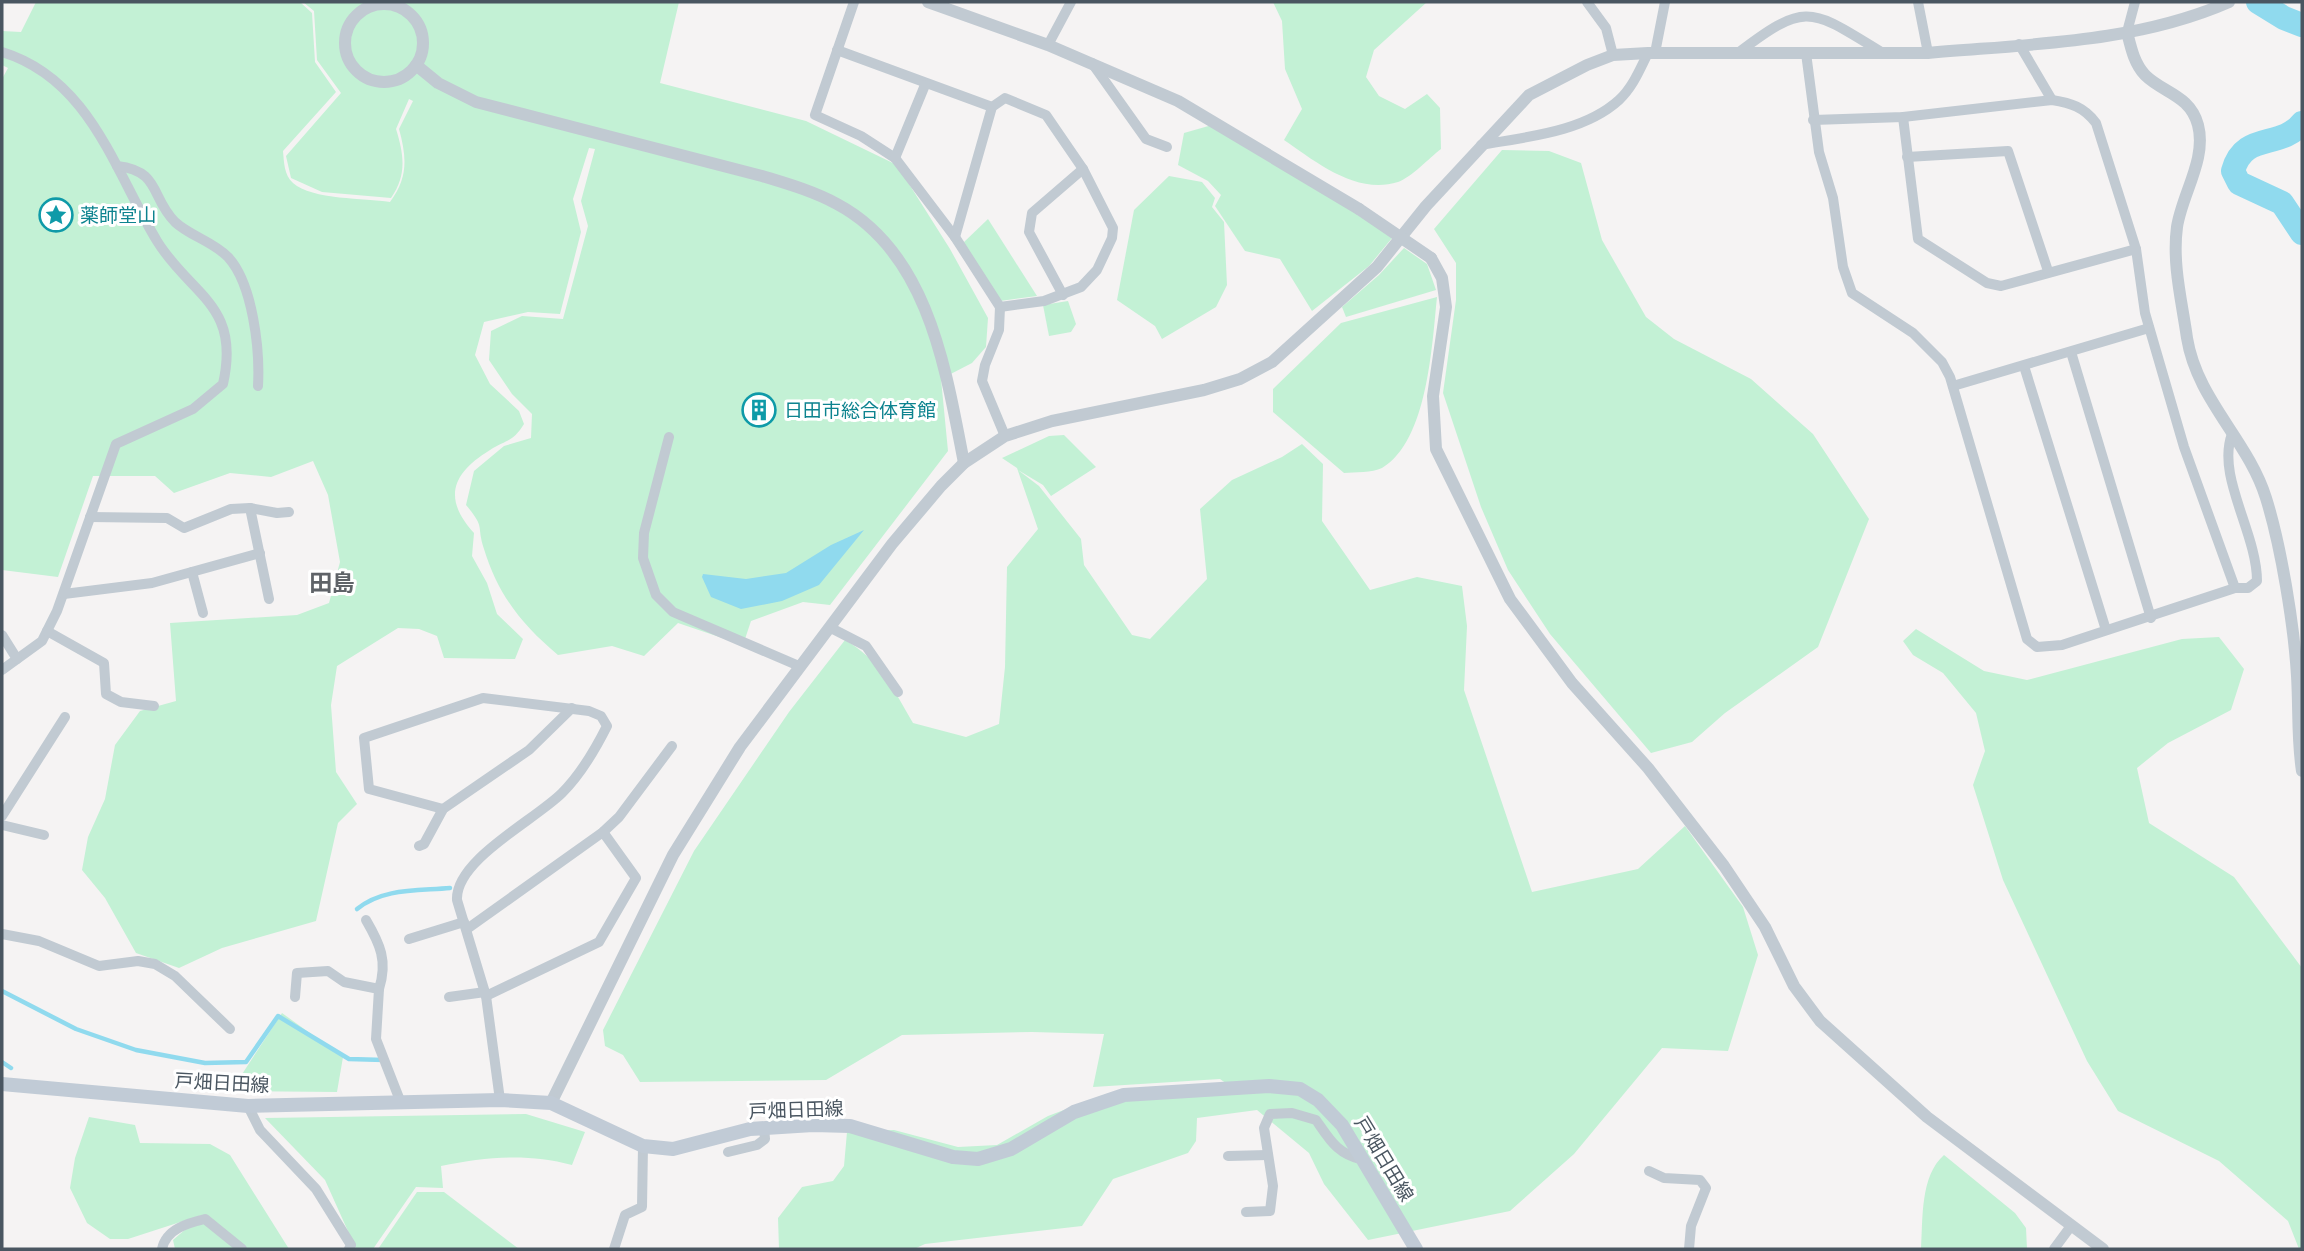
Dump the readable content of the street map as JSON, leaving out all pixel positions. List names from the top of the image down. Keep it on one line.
{"streets":{"main road":["戸畑日田線"]},"districts":["田島"],"places":{"place":["薬師堂山"],"building":["日田市総合体育館"]}}
